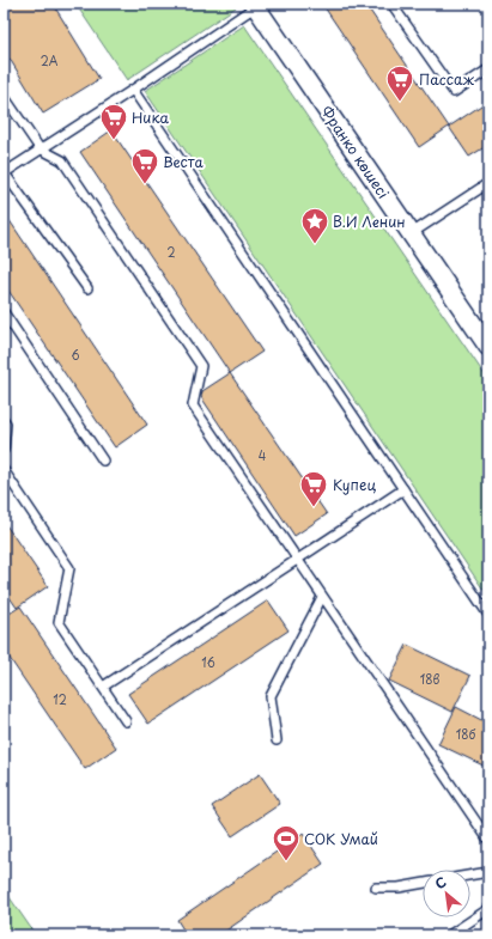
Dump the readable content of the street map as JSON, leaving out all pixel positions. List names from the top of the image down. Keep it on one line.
{"streets":{"street":["Франко көшесі"]},"places":{"supermarket":["Пассаж","Ника","Веста","Купец"],"place":["В.И Ленин"],"sports":["СОК Умай"]},"house_numbers":["2А","2","6","4","16","18в","12","18б"],"north":"top left"}
